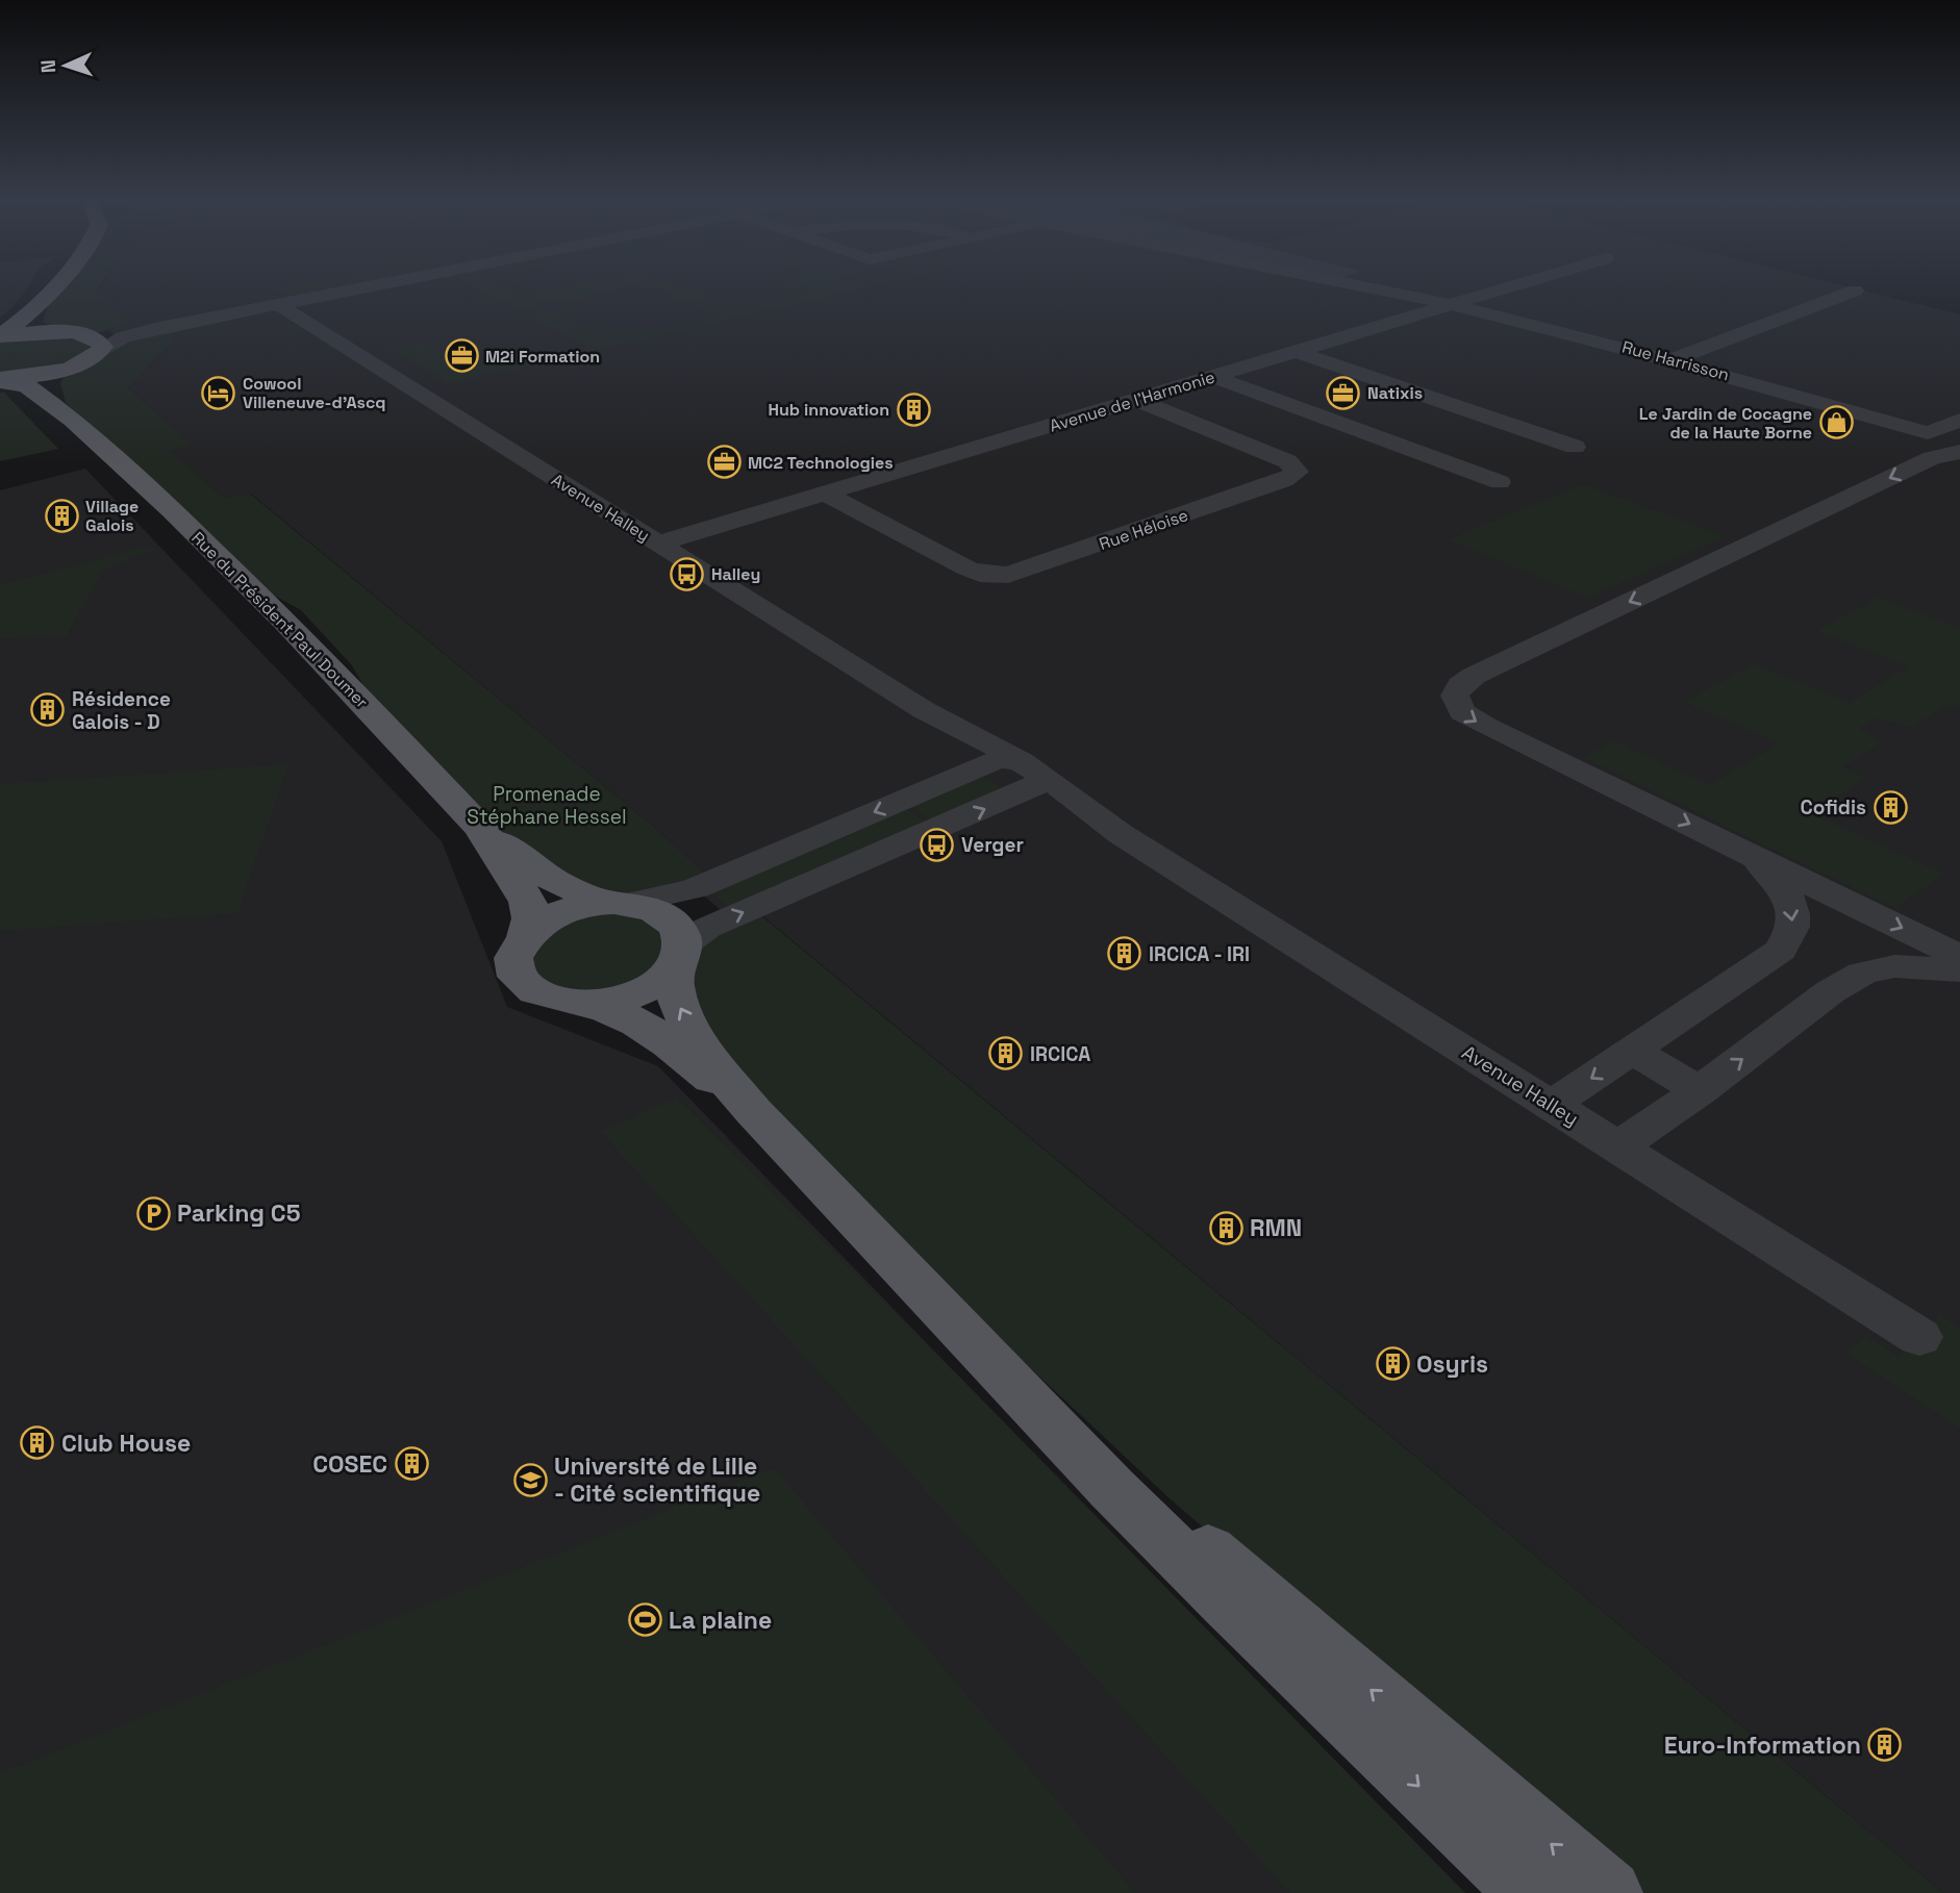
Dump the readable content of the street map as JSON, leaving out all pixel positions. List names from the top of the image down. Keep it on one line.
{"streets":{"main road":["Rue du Président Paul Doumer"],"street":["Rue Harrisson","Avenue de l'Harmonie","Avenue Halley","Rue Héloise"]},"crossings":[["Rue Harrisson","Avenue de l'Harmonie"],["Avenue de l'Harmonie","Avenue Halley"],["Avenue de l'Harmonie","Rue Héloise"]],"parks":["Promenade Stéphane Hessel"],"places":{"office":["M2i Formation","Natixis","MC2 Technologies"],"hotel":["Cowool Villeneuve-d'Ascq"],"building":["Hub innovation","Village Galois","Résidence Galois - D","Cofidis","IRCICA - IRI","IRCICA","RMN","Osyris","Club House","COSEC","Euro-Information"],"shop":["Le Jardin de Cocagne de la Haute Borne"],"bus stop":["Halley","Verger"],"parking":["Parking C5"],"school or university":["Université de Lille ‐ Cité scientifique"],"sports":["La plaine"]},"north":"left"}
